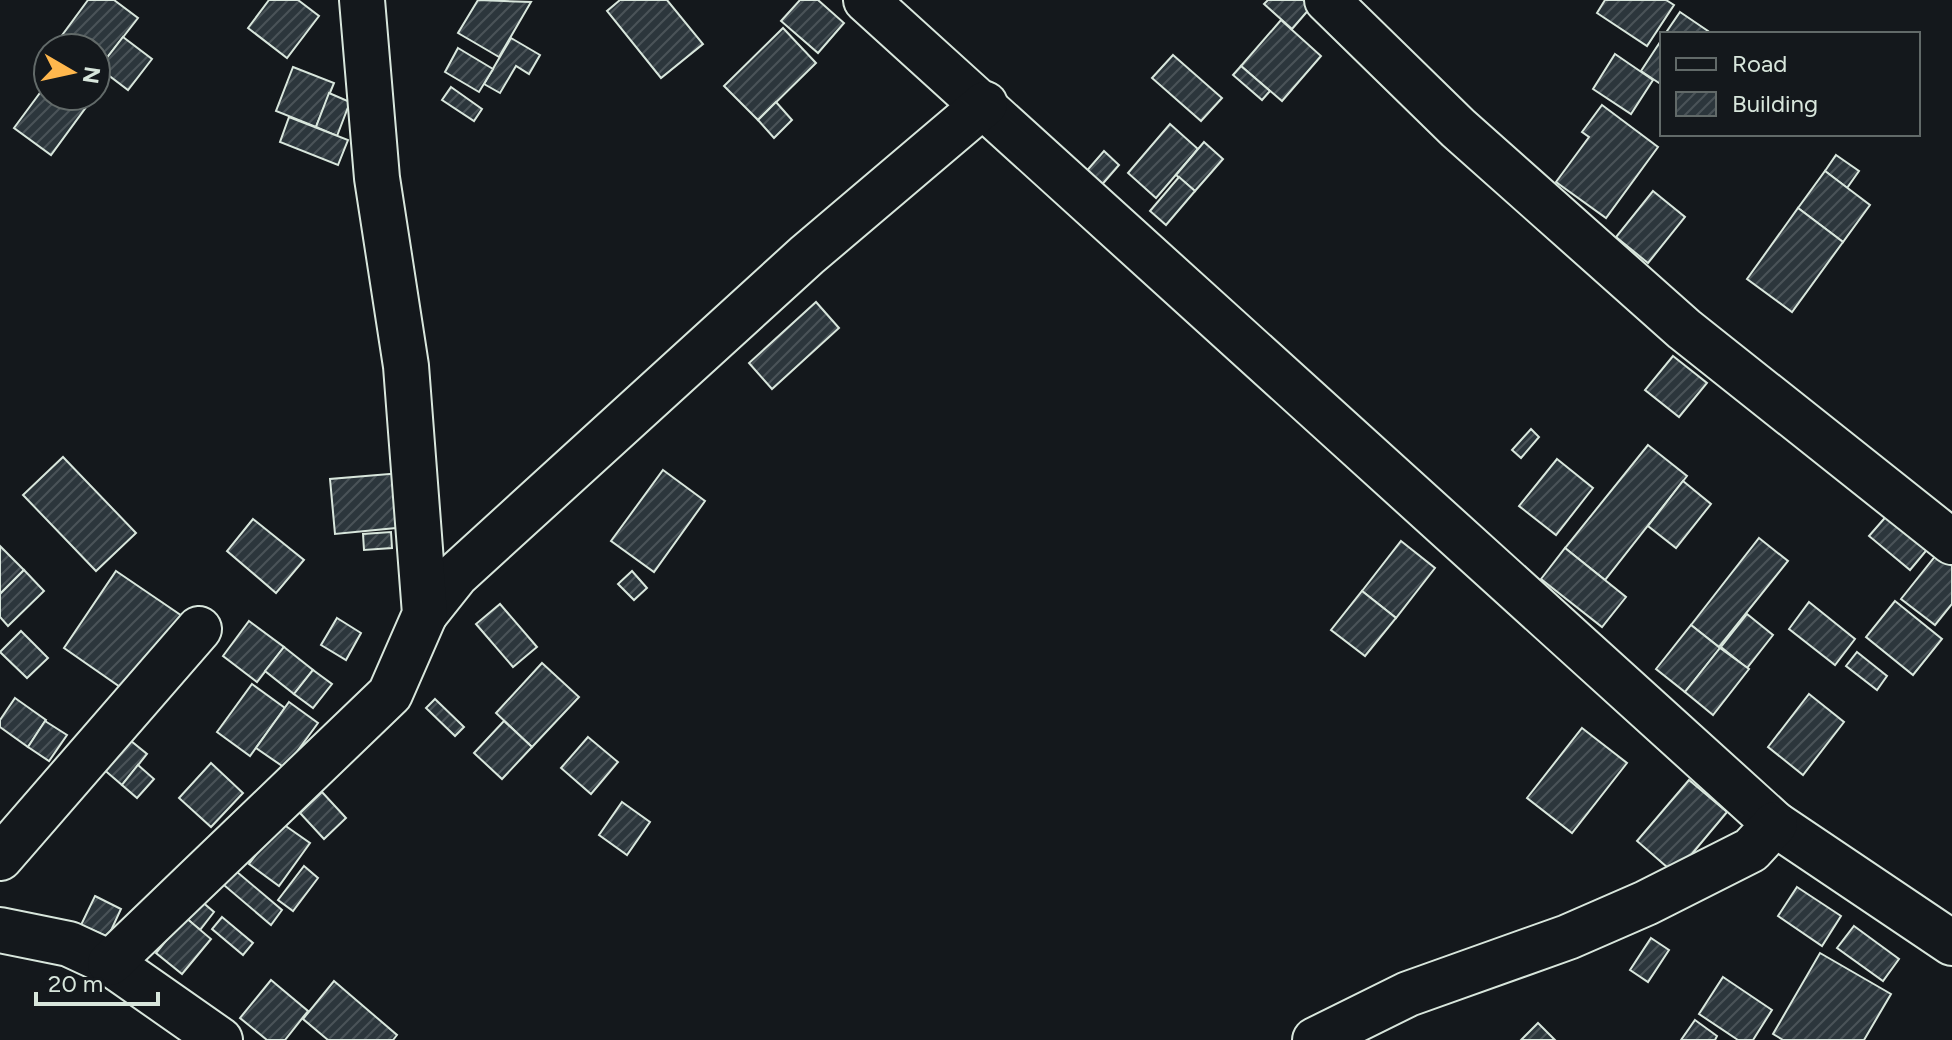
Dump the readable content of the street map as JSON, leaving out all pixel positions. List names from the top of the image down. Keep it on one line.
{"legend":["Road","Building"],"scale_bar":"20 m","north":"right"}
